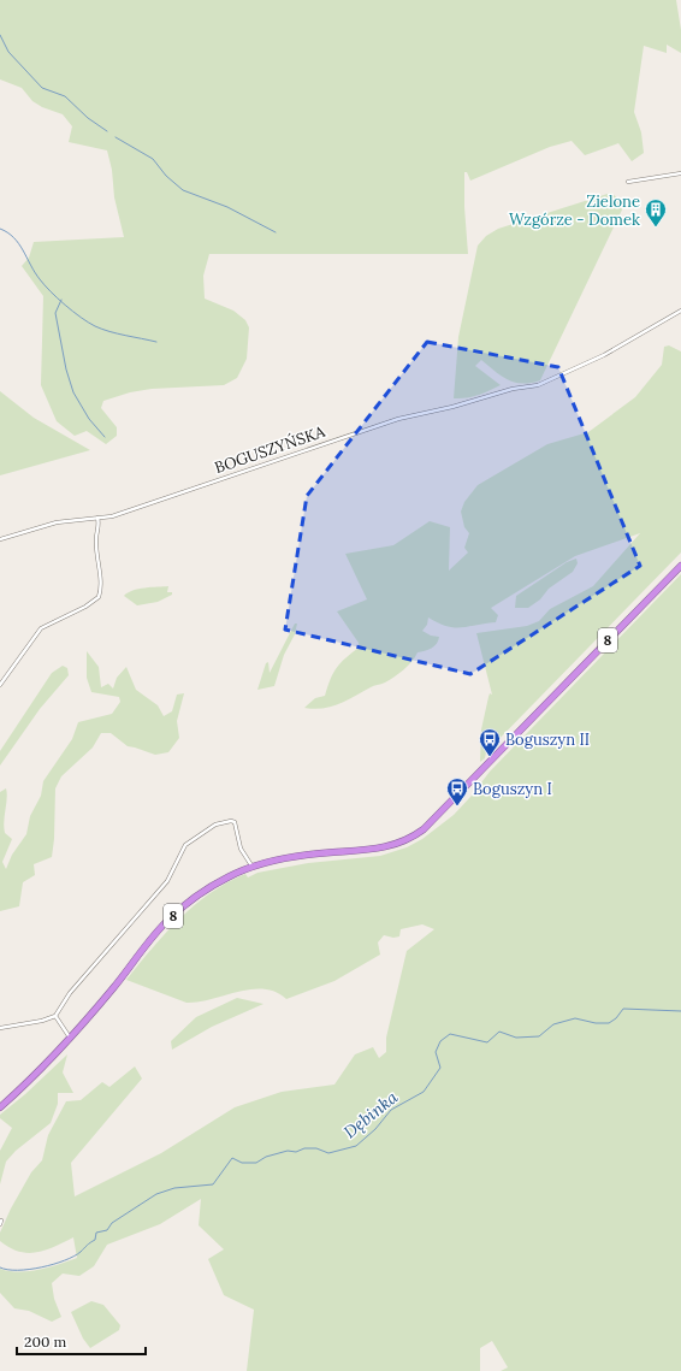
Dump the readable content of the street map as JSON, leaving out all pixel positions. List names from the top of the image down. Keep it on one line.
{"streets":{"highway":["8"],"street":["BOGUSZYŃSKA"]},"water":["Dębinka"],"places":{"building":["Zielone Wzgórze - Domek"],"bus stop":["Boguszyn II","Boguszyn I"]},"scale_bar":"200 m"}
